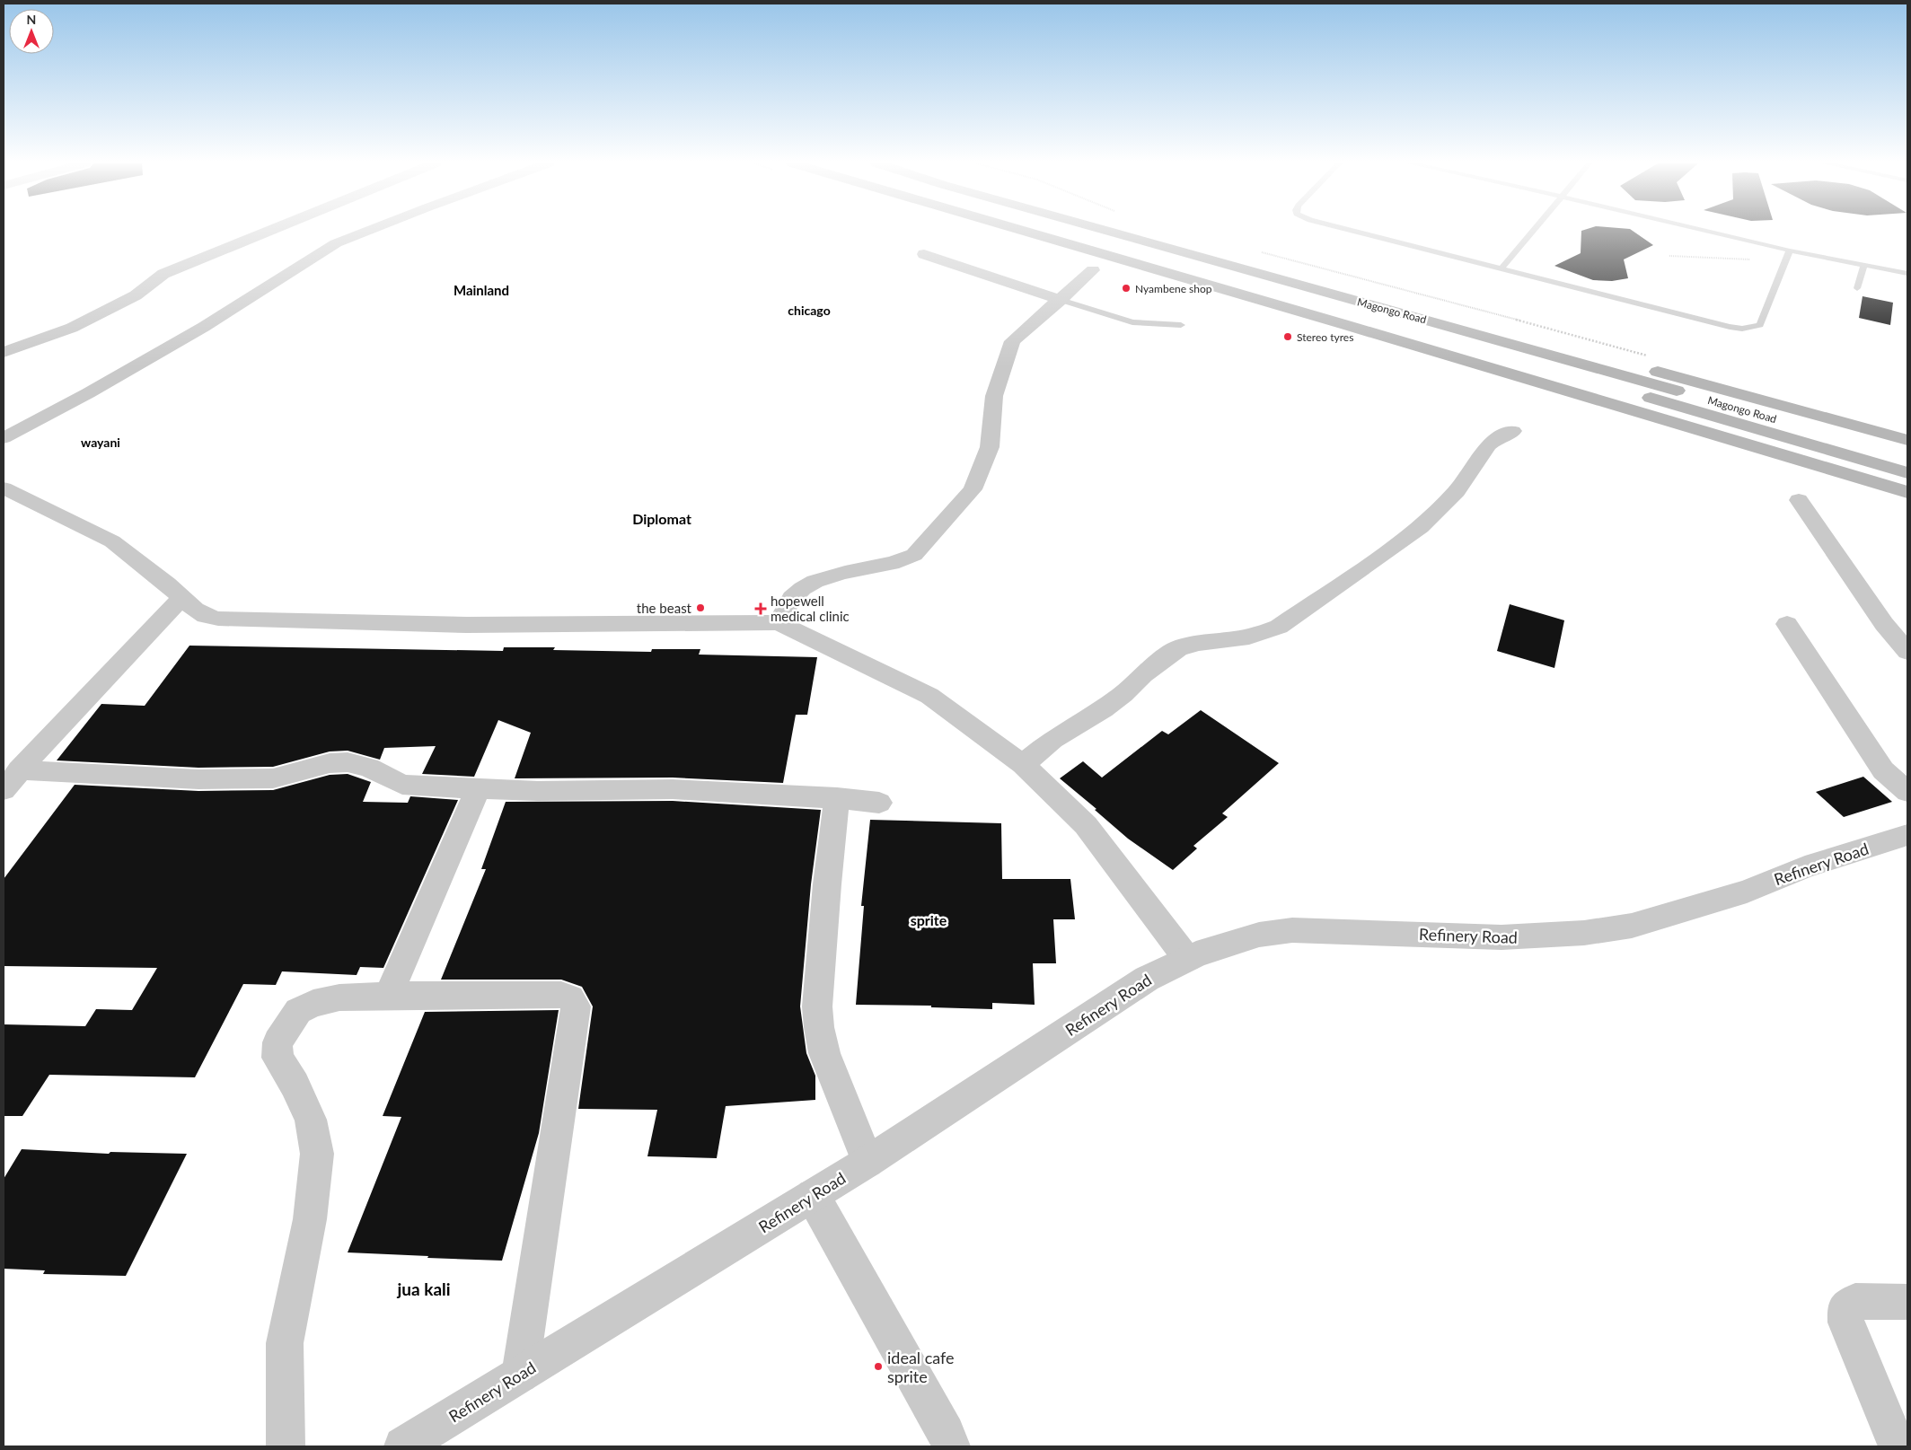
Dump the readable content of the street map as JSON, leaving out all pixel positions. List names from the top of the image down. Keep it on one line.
{"streets":{"main road":["Magongo Road"],"street":["Refinery Road"]},"districts":["Mainland","chicago","wayani","Diplomat","sprite","jua kali"],"places":{"other":["Nyambene shop","Stereo tyres","the beast","ideal cafe sprite"],"health":["hopewell medical clinic"]},"north":"top"}
